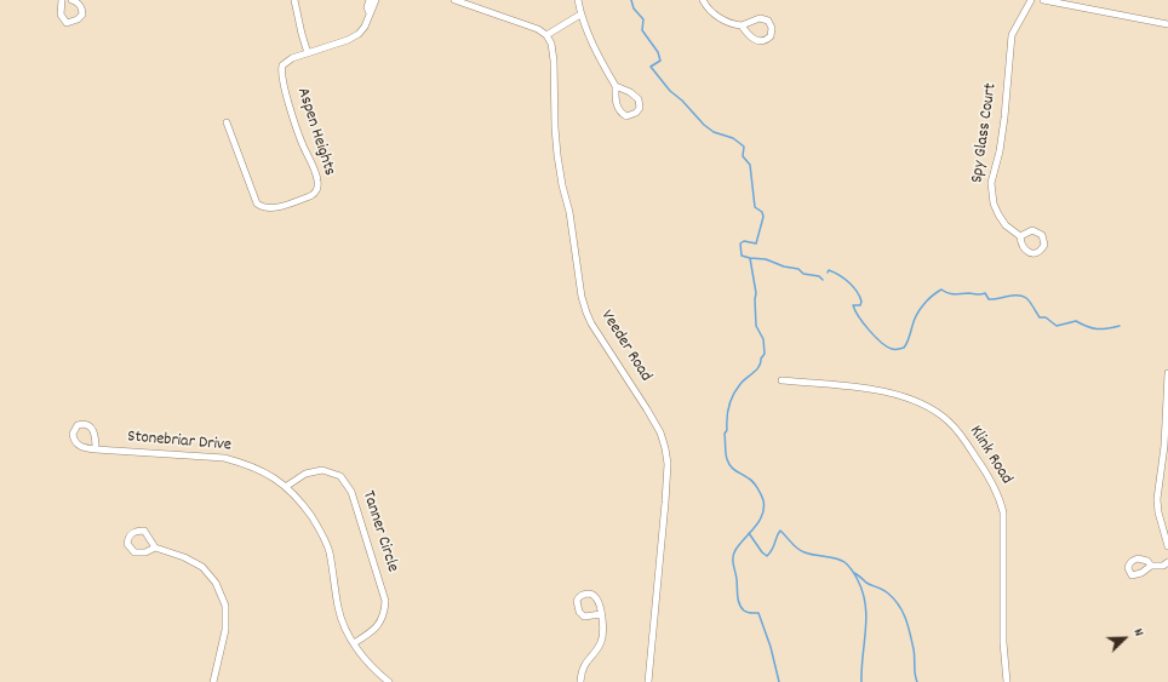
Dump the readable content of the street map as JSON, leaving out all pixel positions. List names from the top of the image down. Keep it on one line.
{"streets":{"street":["Aspen Heights","Spy Glass Court","Veeder Road","Stonebriar Drive","Klink Road","Tanner Circle"]},"crossings":[["Stonebriar Drive","Tanner Circle"]],"north":"top right"}
